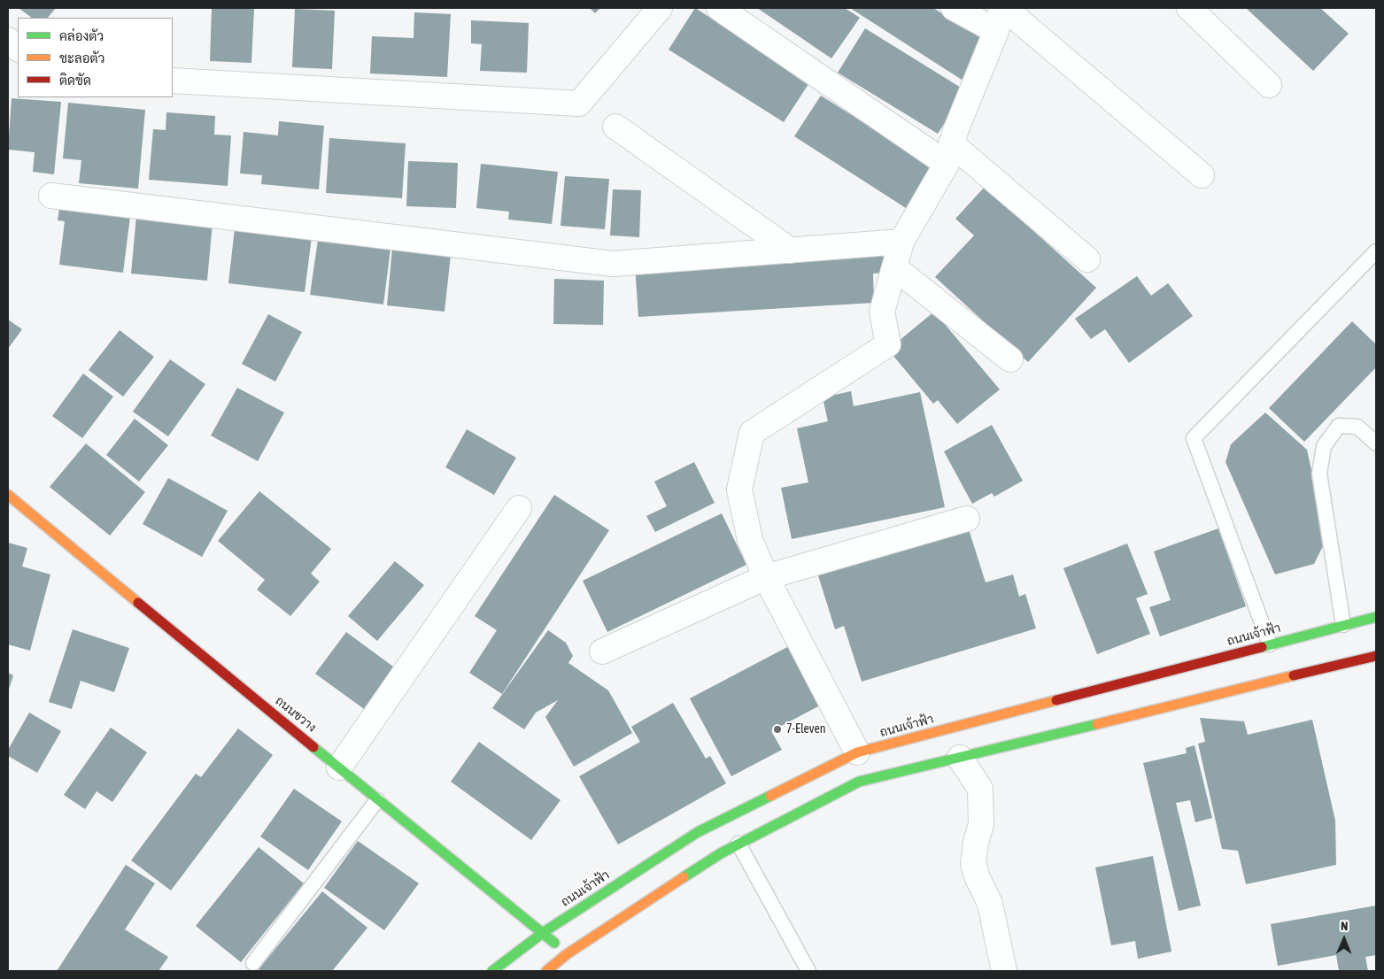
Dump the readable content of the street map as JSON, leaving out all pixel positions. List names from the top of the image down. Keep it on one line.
{"streets":{"main road":["ถนนเจ้าฟ้า","ถนนขวาง"]},"crossings":[["ถนนเจ้าฟ้า","ถนนขวาง"]],"places":["7-Eleven"],"legend":["คล่องตัว","ชะลอตัว","ติดขัด"],"north":"top"}
